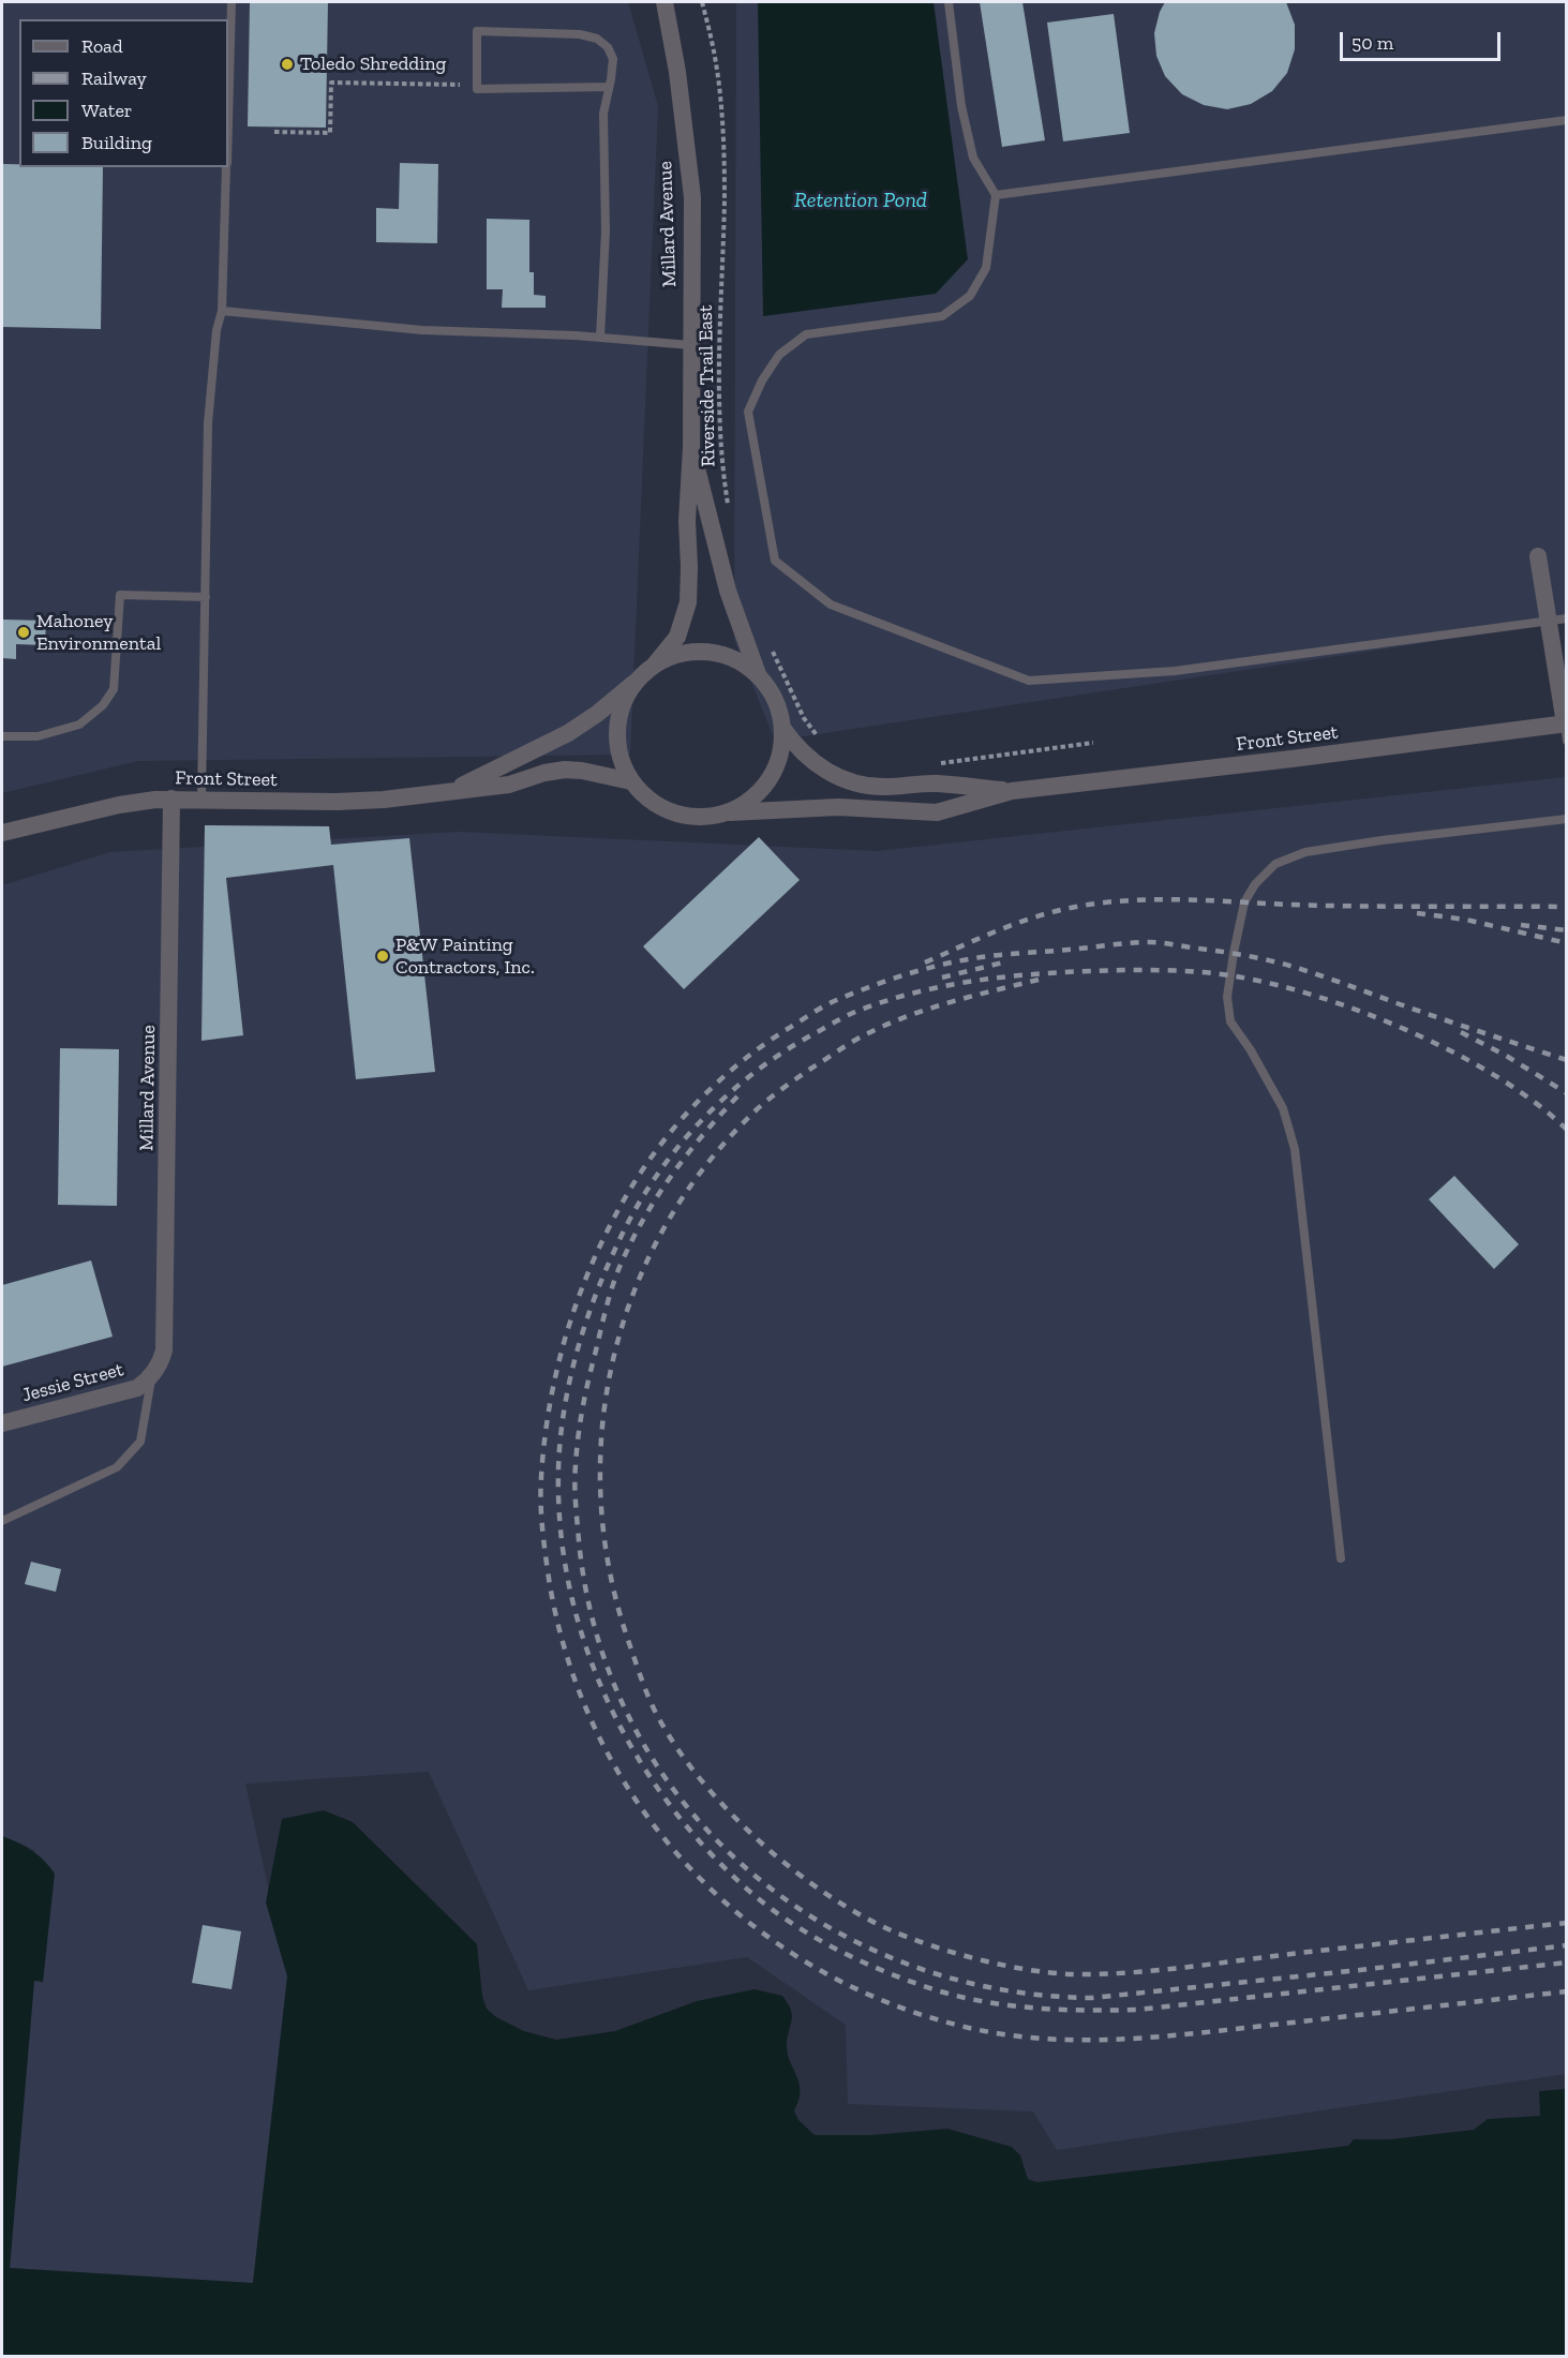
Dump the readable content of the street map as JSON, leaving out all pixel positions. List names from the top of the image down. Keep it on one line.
{"streets":{"street":["Millard Avenue","Front Street","Jessie Street"],"path":["Riverside Trail East"]},"crossings":[["Millard Avenue","Front Street"],["Millard Avenue","Jessie Street"]],"water":["Retention Pond"],"places":["Toledo Shredding","Mahoney Environmental","P&W Painting Contractors, Inc."],"legend":["Road","Railway","Water","Building"],"scale_bar":"50 m"}
